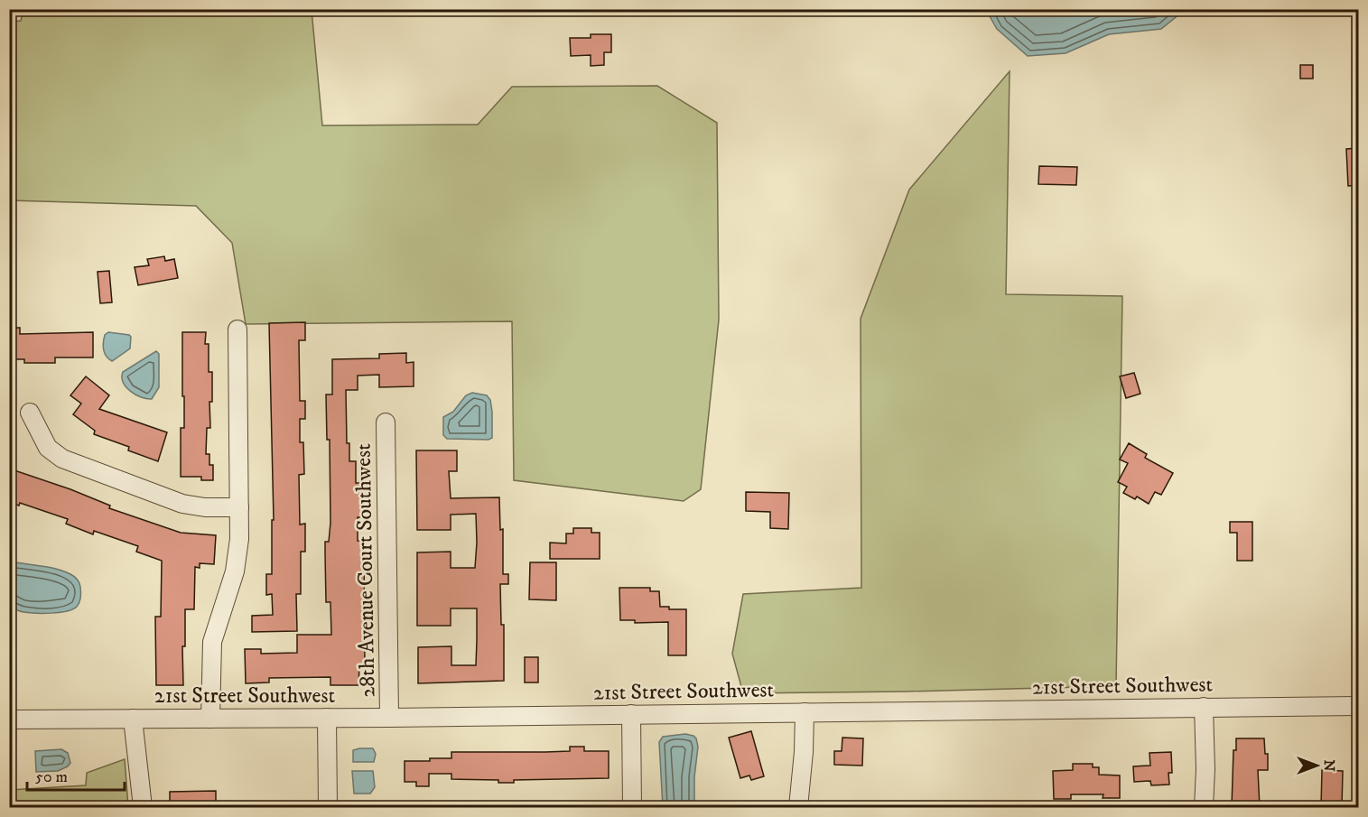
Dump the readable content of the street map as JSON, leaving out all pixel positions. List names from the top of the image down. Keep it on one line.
{"streets":{"street":["28th Avenue Court Southwest","21st Street Southwest"]},"crossings":[["28th Avenue Court Southwest","21st Street Southwest"]],"scale_bar":"50 m","north":"right"}
